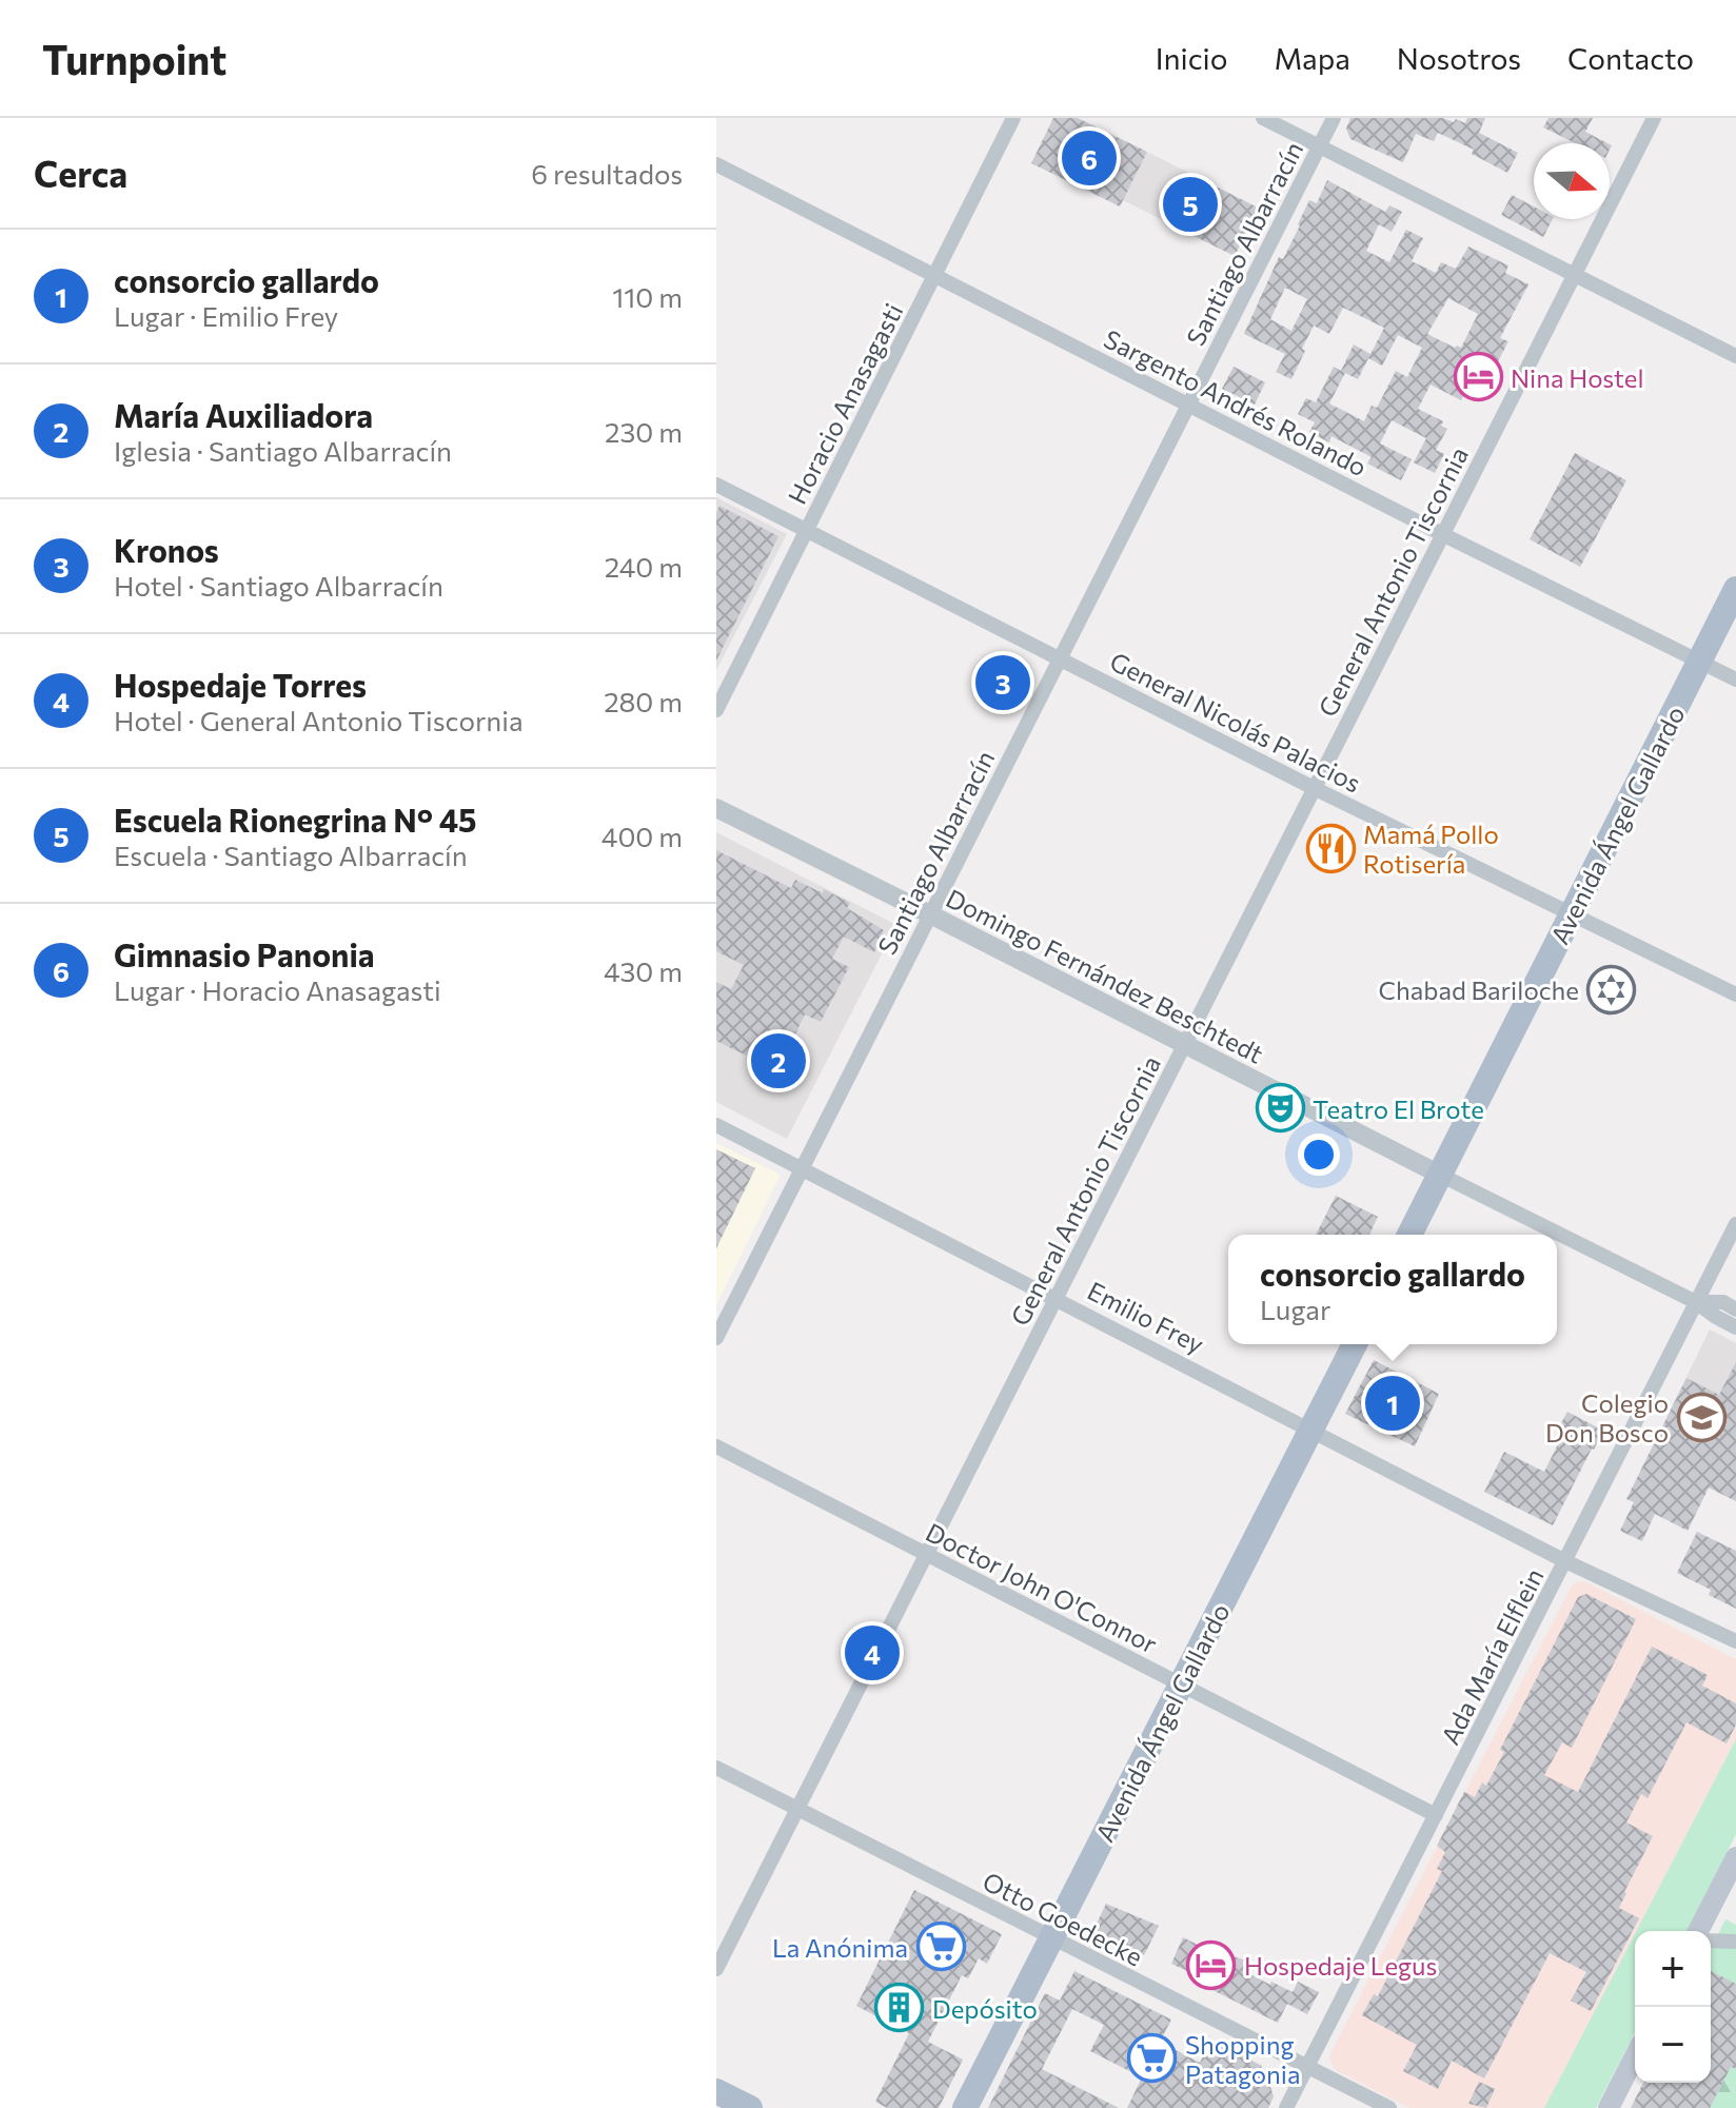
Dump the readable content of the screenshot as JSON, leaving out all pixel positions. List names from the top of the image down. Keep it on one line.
{"streets":{"main road":["Avenida Ángel Gallardo"],"street":["Santiago Albarracín","Sargento Andrés Rolando","Horacio Anasagasti","General Antonio Tiscornia","General Nicolás Palacios","Domingo Fernández Beschtedt","Emilio Frey","Doctor John O'Connor","Ada María Elflein","Otto Goedecke"]},"crossings":[["Santiago Albarracín","Sargento Andrés Rolando"],["Santiago Albarracín","General Nicolás Palacios"],["Santiago Albarracín","Domingo Fernández Beschtedt"],["Santiago Albarracín","Emilio Frey"],["Sargento Andrés Rolando","Horacio Anasagasti"],["Sargento Andrés Rolando","General Antonio Tiscornia"],["Sargento Andrés Rolando","Avenida Ángel Gallardo"],["Horacio Anasagasti","General Nicolás Palacios"],["General Antonio Tiscornia","General Nicolás Palacios"],["General Antonio Tiscornia","Domingo Fernández Beschtedt"],["General Antonio Tiscornia","Emilio Frey"],["General Antonio Tiscornia","Doctor John O'Connor"],["General Antonio Tiscornia","Otto Goedecke"],["General Nicolás Palacios","Avenida Ángel Gallardo"],["Avenida Ángel Gallardo","Domingo Fernández Beschtedt"],["Avenida Ángel Gallardo","Emilio Frey"],["Avenida Ángel Gallardo","Doctor John O'Connor"],["Avenida Ángel Gallardo","Otto Goedecke"],["Domingo Fernández Beschtedt","Ada María Elflein"],["Emilio Frey","Ada María Elflein"],["Doctor John O'Connor","Ada María Elflein"],["Ada María Elflein","Otto Goedecke"]],"places":{"hotel":["Nina Hostel","Hospedaje Legus"],"restaurant":["Mamá Pollo Rotisería"],"synagogue":["Chabad Bariloche"],"theatre":["Teatro El Brote"],"school or university":["Colegio Don Bosco"],"supermarket":["La Anónima","Shopping Patagonia"],"building":["Depósito"]},"north":"right","page":{"header":"Turnpoint","nav":["Inicio","Mapa","Nosotros","Contacto"],"heading":["Cerca","6 resultados"],"pins":["6","5","3","2","1","4"],"list":[{"mark":"1","name":"consorcio gallardo","note":"Lugar · Emilio Frey","value":"110 m"},{"mark":"2","name":"María Auxiliadora","note":"Iglesia · Santiago Albarracín","value":"230 m"},{"mark":"3","name":"Kronos","note":"Hotel · Santiago Albarracín","value":"240 m"},{"mark":"4","name":"Hospedaje Torres","note":"Hotel · General Antonio Tiscornia","value":"280 m"},{"mark":"5","name":"Escuela Rionegrina N° 45","note":"Escuela · Santiago Albarracín","value":"400 m"},{"mark":"6","name":"Gimnasio Panonia","note":"Lugar · Horacio Anasagasti","value":"430 m"}],"popup":["consorcio gallardo","Lugar"],"map_buttons":["+","−"]}}
